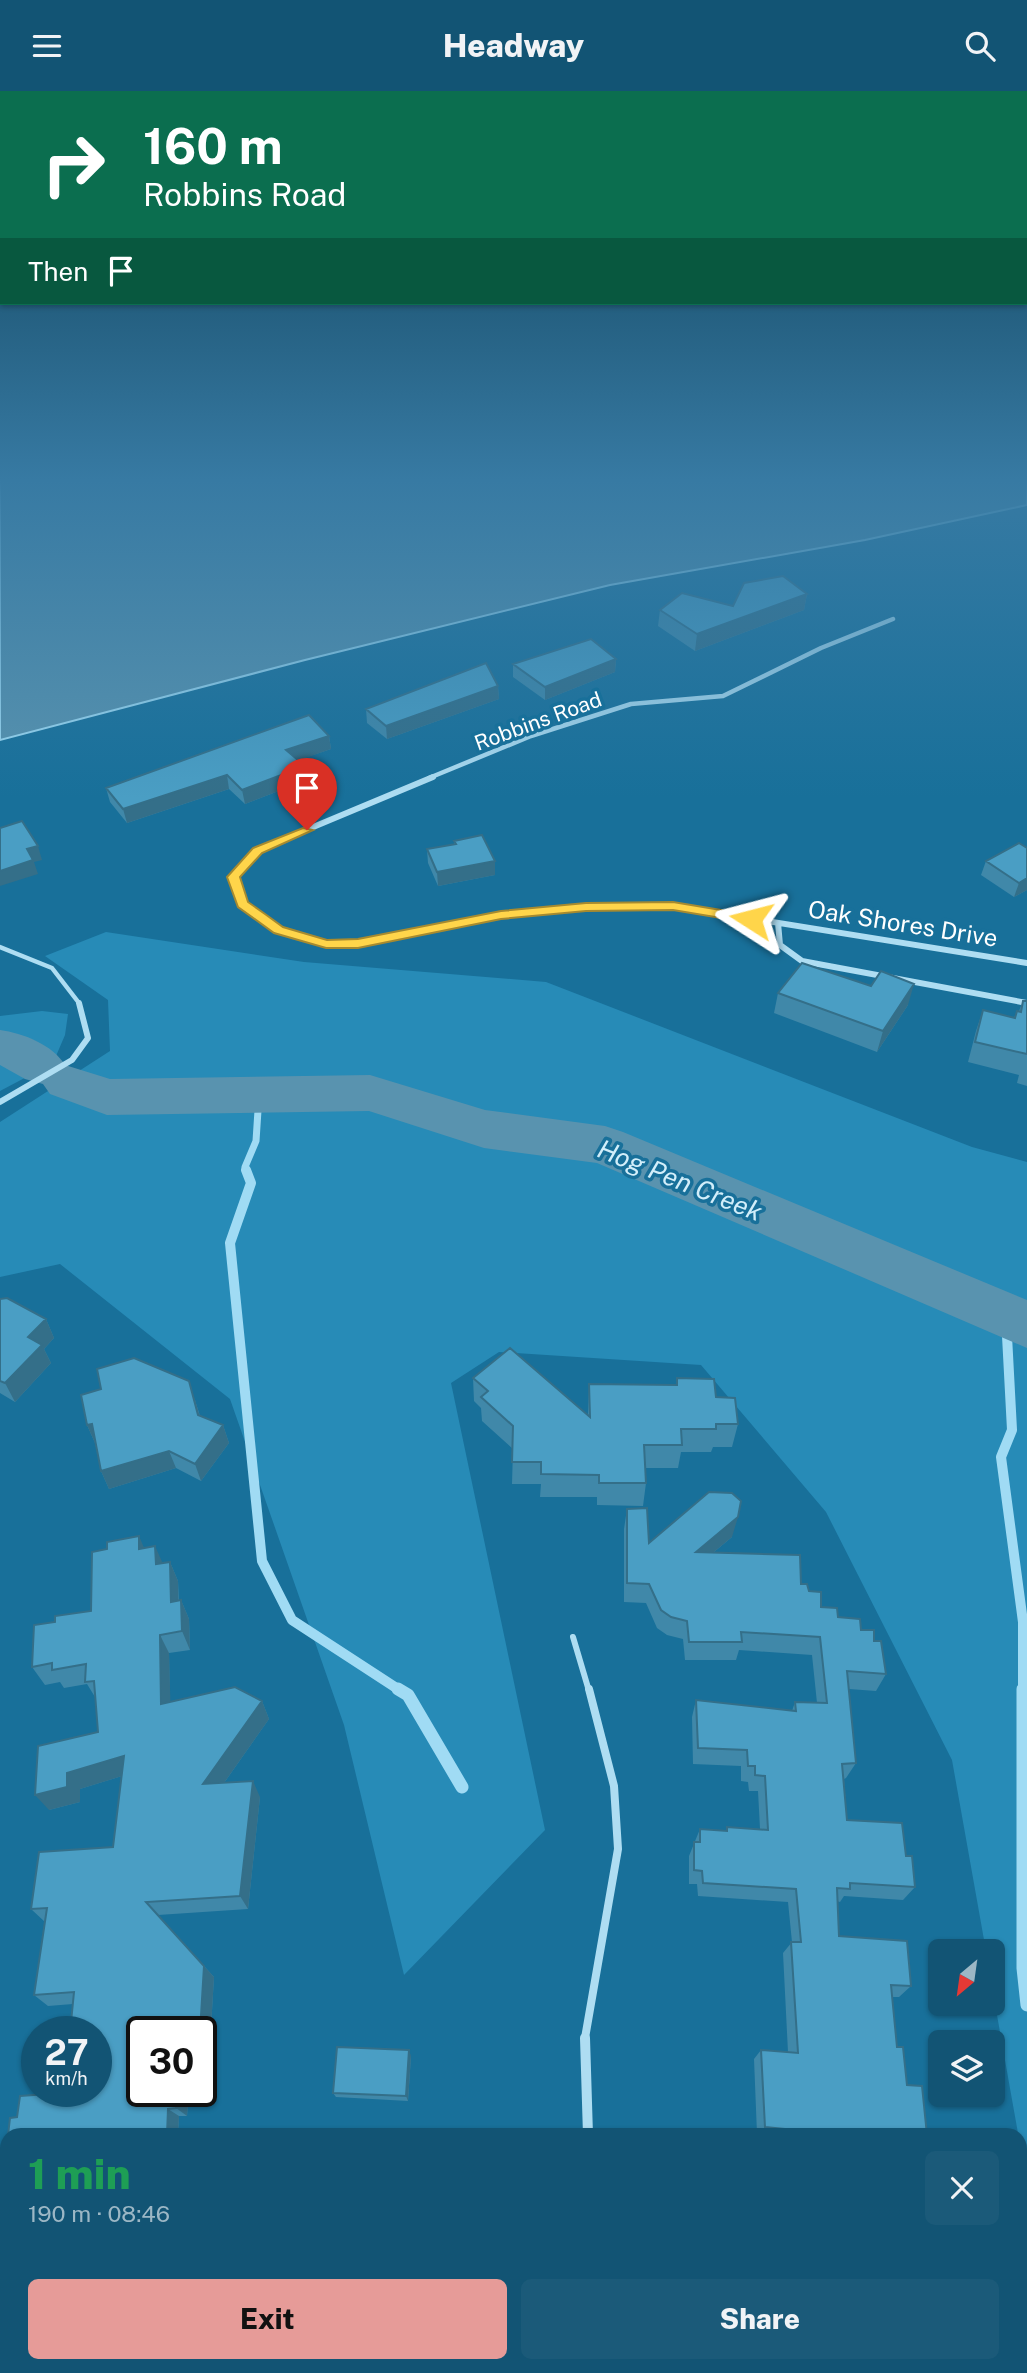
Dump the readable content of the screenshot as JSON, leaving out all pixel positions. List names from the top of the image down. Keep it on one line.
{"streets":{"street":["Robbins Road","Oak Shores Drive"]},"crossings":[["Robbins Road","Oak Shores Drive"]],"water":["Hog Pen Creek"],"north":"bottom left","page":{"header":"Headway","turn":["160 m","Robbins Road"],"then":"Then","speed":"27 km/h","limit":"30","heading":["1 min","190 m · 08:46"],"buttons":["Exit","Share"]}}
